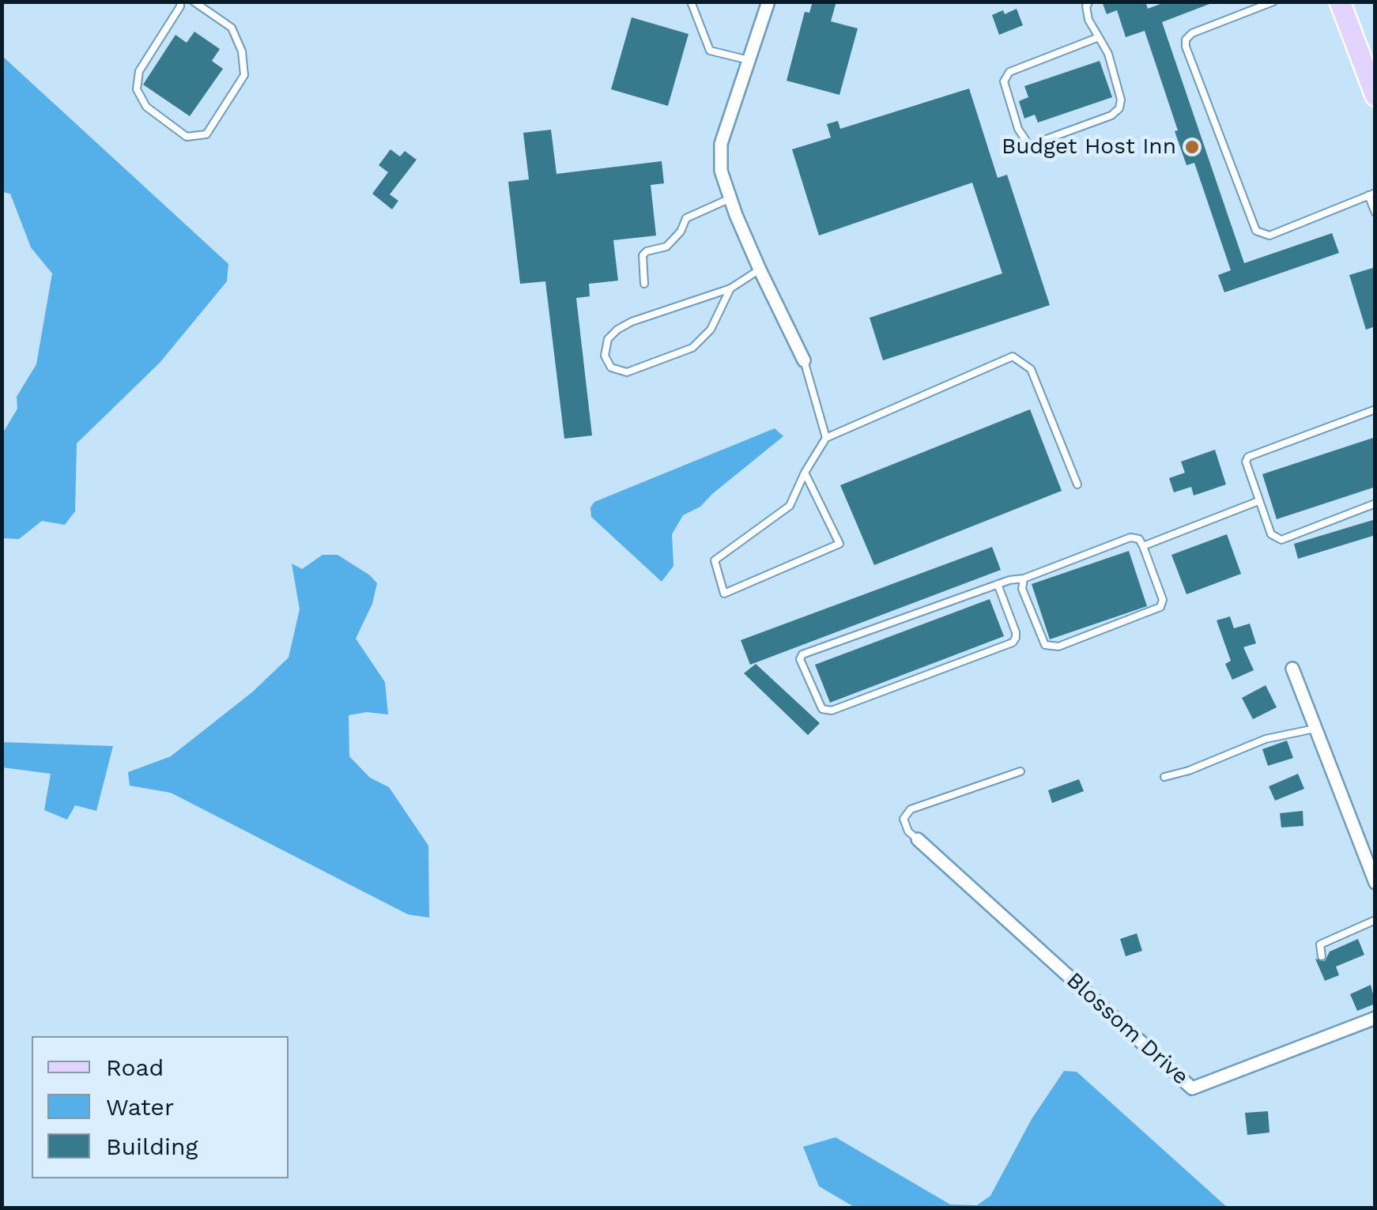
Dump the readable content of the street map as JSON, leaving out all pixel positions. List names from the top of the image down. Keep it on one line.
{"streets":{"street":["Blossom Drive"]},"places":["Budget Host Inn"],"legend":["Road","Water","Building"]}
